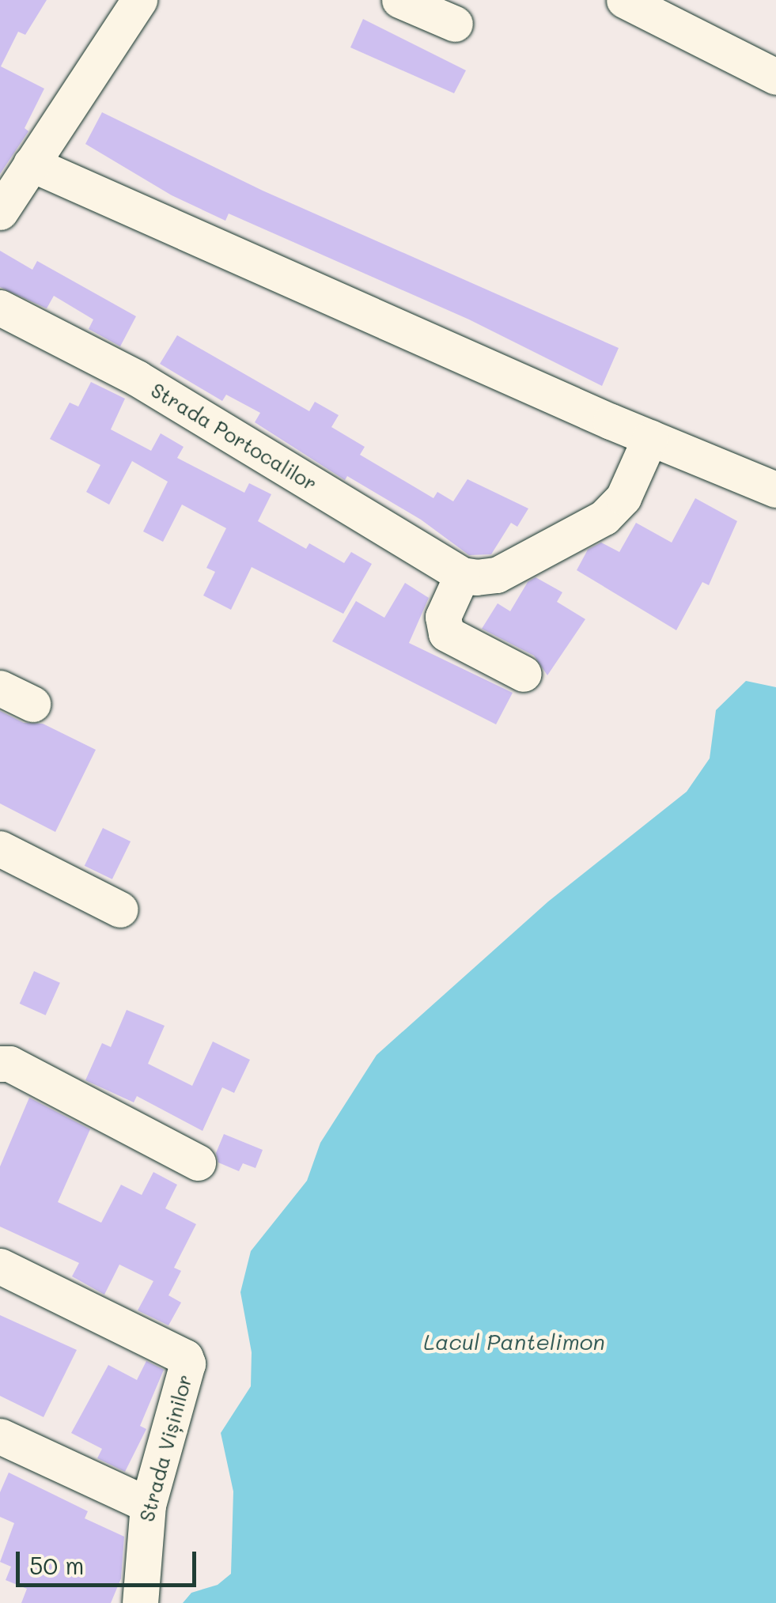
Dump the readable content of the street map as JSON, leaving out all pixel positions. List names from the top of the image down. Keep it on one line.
{"streets":{"street":["Strada Portocalilor","Strada Vișinilor"]},"water":["Lacul Pantelimon"],"scale_bar":"50 m"}
